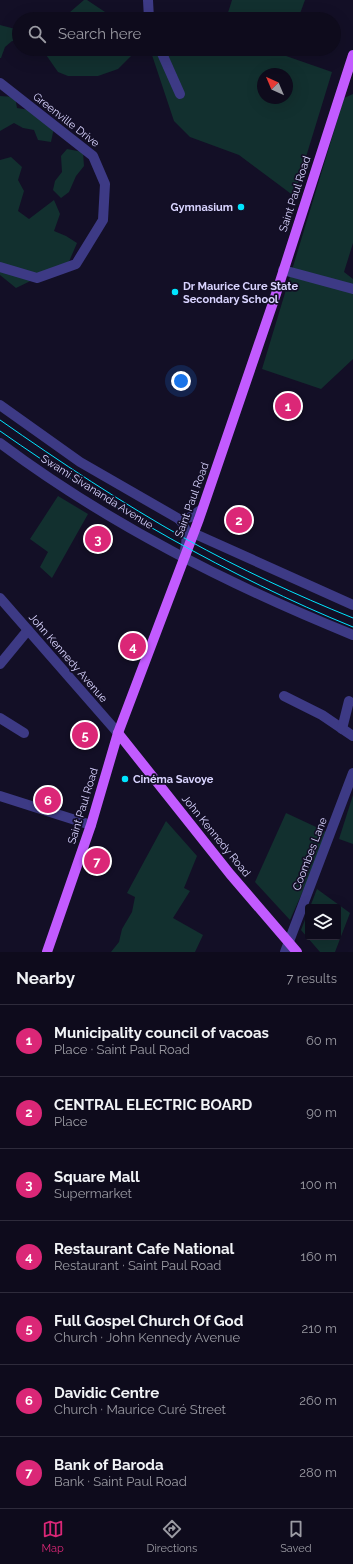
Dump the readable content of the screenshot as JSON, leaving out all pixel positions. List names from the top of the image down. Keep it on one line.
{"streets":{"main road":["Saint Paul Road","John Kennedy Road"],"street":["Greenville Drive","Swami Sivananda Avenue","John Kennedy Avenue","Coombes Lane"]},"crossings":[["Saint Paul Road","Swami Sivananda Avenue"],["Saint Paul Road","John Kennedy Avenue"],["Saint Paul Road","John Kennedy Road"],["John Kennedy Avenue","John Kennedy Road"],["John Kennedy Road","Coombes Lane"]],"places":["Gymnasium","Dr Maurice Cure State Secondary School","Cinéma Savoye"],"north":"top left","page":{"search":"Search here","pins":["1","2","3","4","5","6","7"],"heading":["Nearby","7 results"],"list":[{"mark":"1","name":"Municipality council of vacoas","note":"Place · Saint Paul Road","value":"60 m"},{"mark":"2","name":"CENTRAL ELECTRIC BOARD","note":"Place","value":"90 m"},{"mark":"3","name":"Square Mall","note":"Supermarket","value":"100 m"},{"mark":"4","name":"Restaurant Cafe National","note":"Restaurant · Saint Paul Road","value":"160 m"},{"mark":"5","name":"Full Gospel Church Of God","note":"Church · John Kennedy Avenue","value":"210 m"},{"mark":"6","name":"Davidic Centre","note":"Church · Maurice Curé Street","value":"260 m"},{"mark":"7","name":"Bank of Baroda","note":"Bank · Saint Paul Road","value":"280 m"}],"nav":["Map","Directions","Saved"]}}
